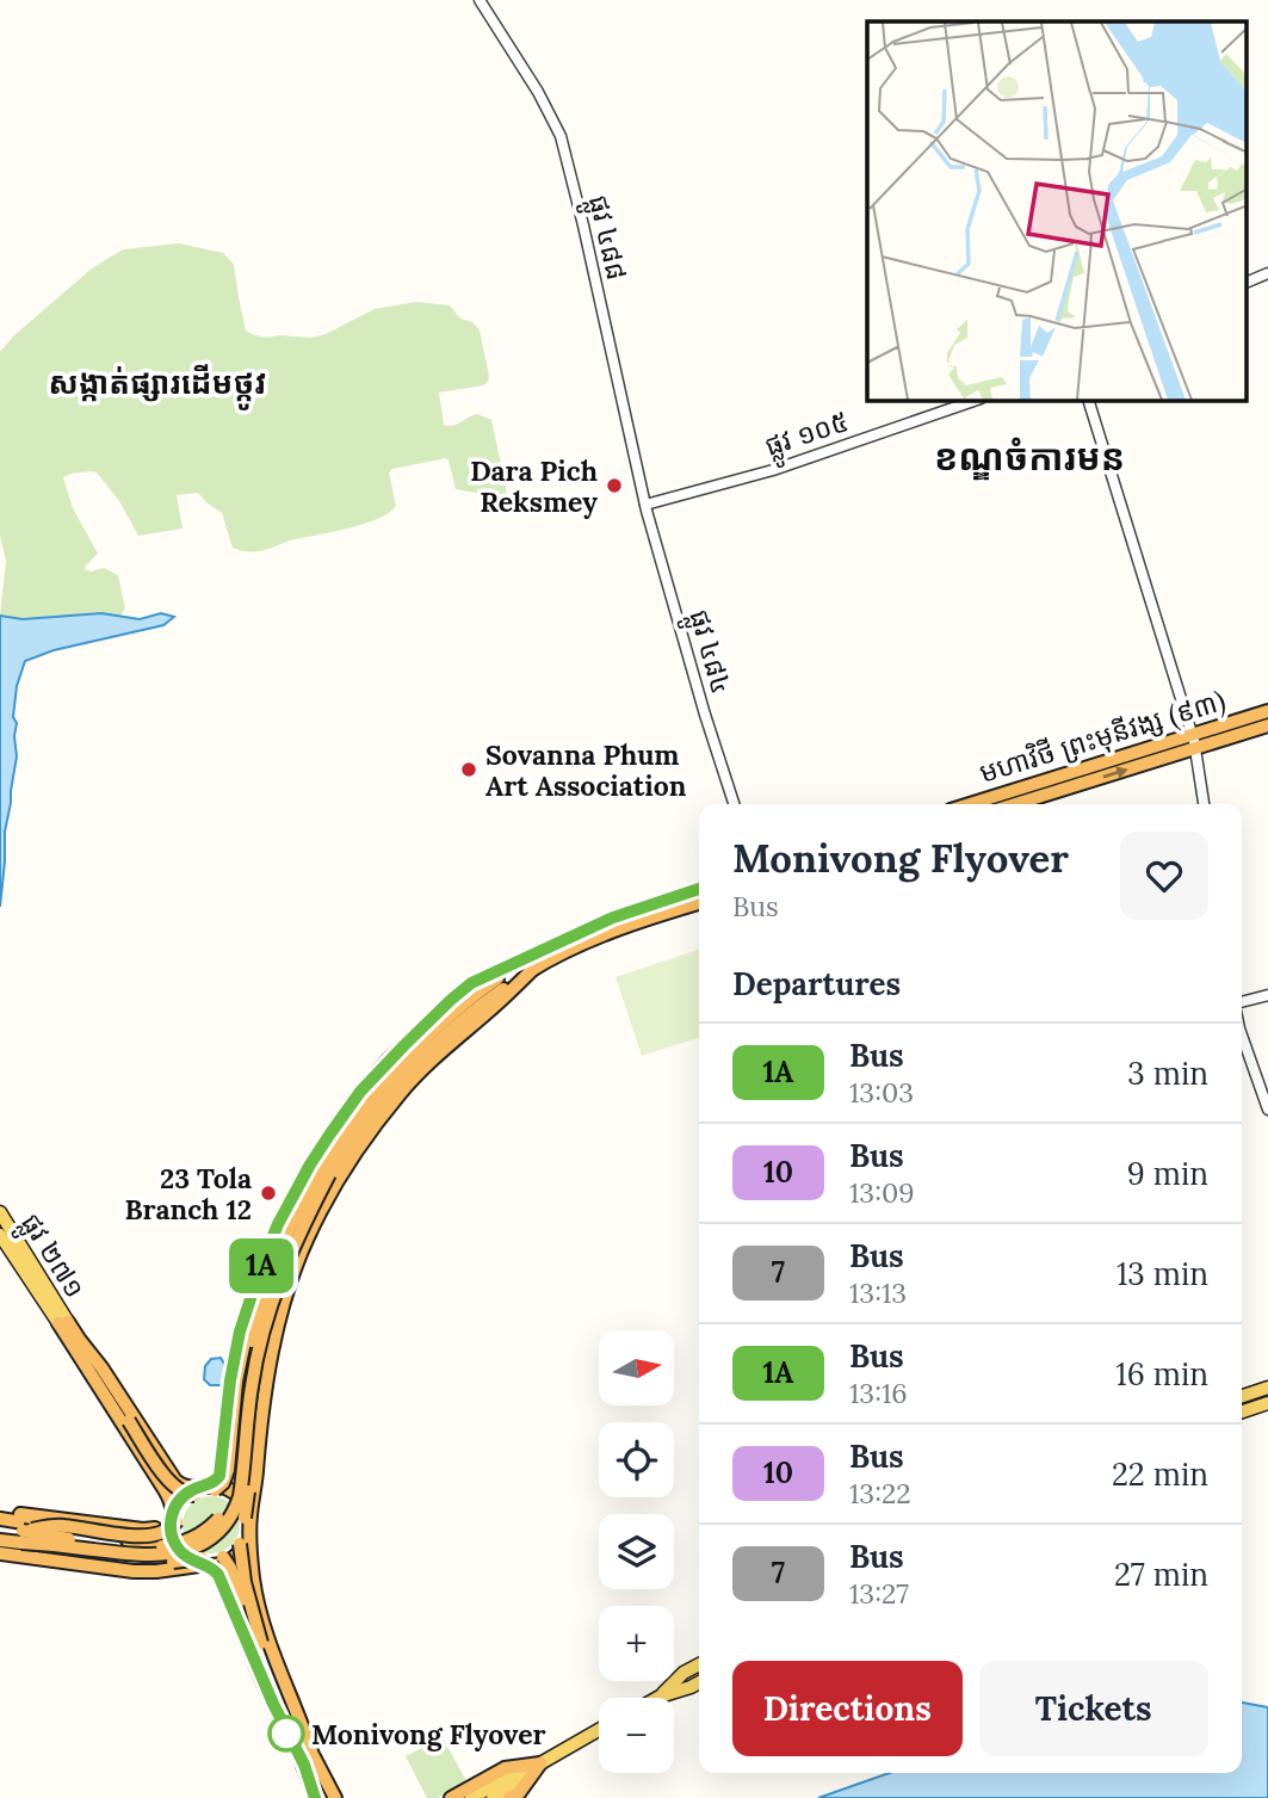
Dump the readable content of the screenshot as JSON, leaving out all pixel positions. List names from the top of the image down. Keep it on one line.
{"streets":{"highway":["មហាវិថី ព្រះមុនីវង្ស (៩៣)"],"main road":["ផ្លូវ ២៧១"],"street":["ផ្លូវ ៤៨៨","ផ្លូវ ១០៥","ផ្លូវ ៤៨៤"]},"crossings":[["ផ្លូវ ៤៨៨","ផ្លូវ ១០៥"],["ផ្លូវ ៤៨៨","ផ្លូវ ៤៨៤"],["ផ្លូវ ១០៥","ផ្លូវ ៤៨៤"]],"districts":["សង្កាត់ផ្សារដើមថ្កូវ","ខណ្ឌចំការមន"],"places":["Dara Pich Reksmey","Sovanna Phum Art Association","23 Tola Branch 12","Monivong Flyover"],"lines":["bus line 1A"],"north":"right","page":{"on_map":"1A","heading":[["Monivong Flyover","Bus"],"Departures"],"list":[{"mark":"1A","name":"Bus","note":"13:03","value":"3 min"},{"mark":"10","name":"Bus","note":"13:09","value":"9 min"},{"mark":"7","name":"Bus","note":"13:13","value":"13 min"},{"mark":"1A","name":"Bus","note":"13:16","value":"16 min"},{"mark":"10","name":"Bus","note":"13:22","value":"22 min"},{"mark":"7","name":"Bus","note":"13:27","value":"27 min"}],"map_buttons":["+","−"],"buttons":["Directions","Tickets"]}}
